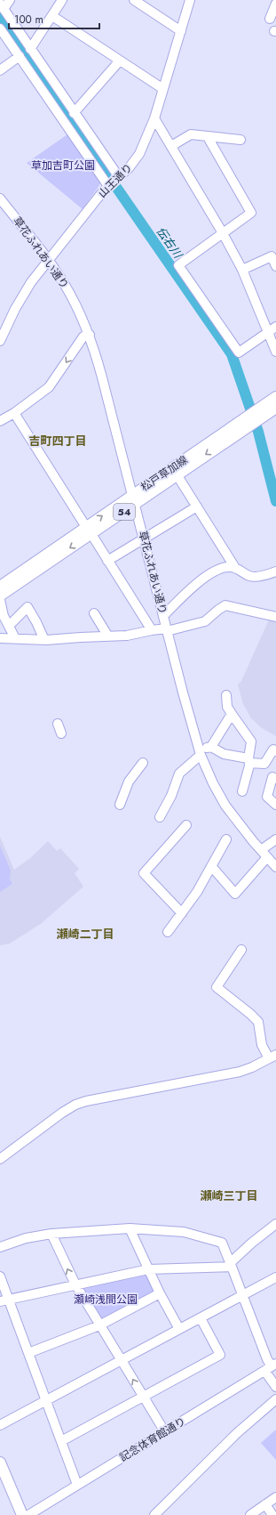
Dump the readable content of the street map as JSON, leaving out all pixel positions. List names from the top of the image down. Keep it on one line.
{"streets":{"main road":["松戸草加線","54"],"street":["山王通り","草花ふれあい通り","記念体育館通り"]},"crossings":[["山王通り","草花ふれあい通り"],["草花ふれあい通り","松戸草加線"]],"districts":["吉町四丁目","瀬崎二丁目","瀬崎三丁目"],"water":["伝右川"],"parks":["草加吉町公園","瀬崎浅間公園"],"scale_bar":"100 m"}
